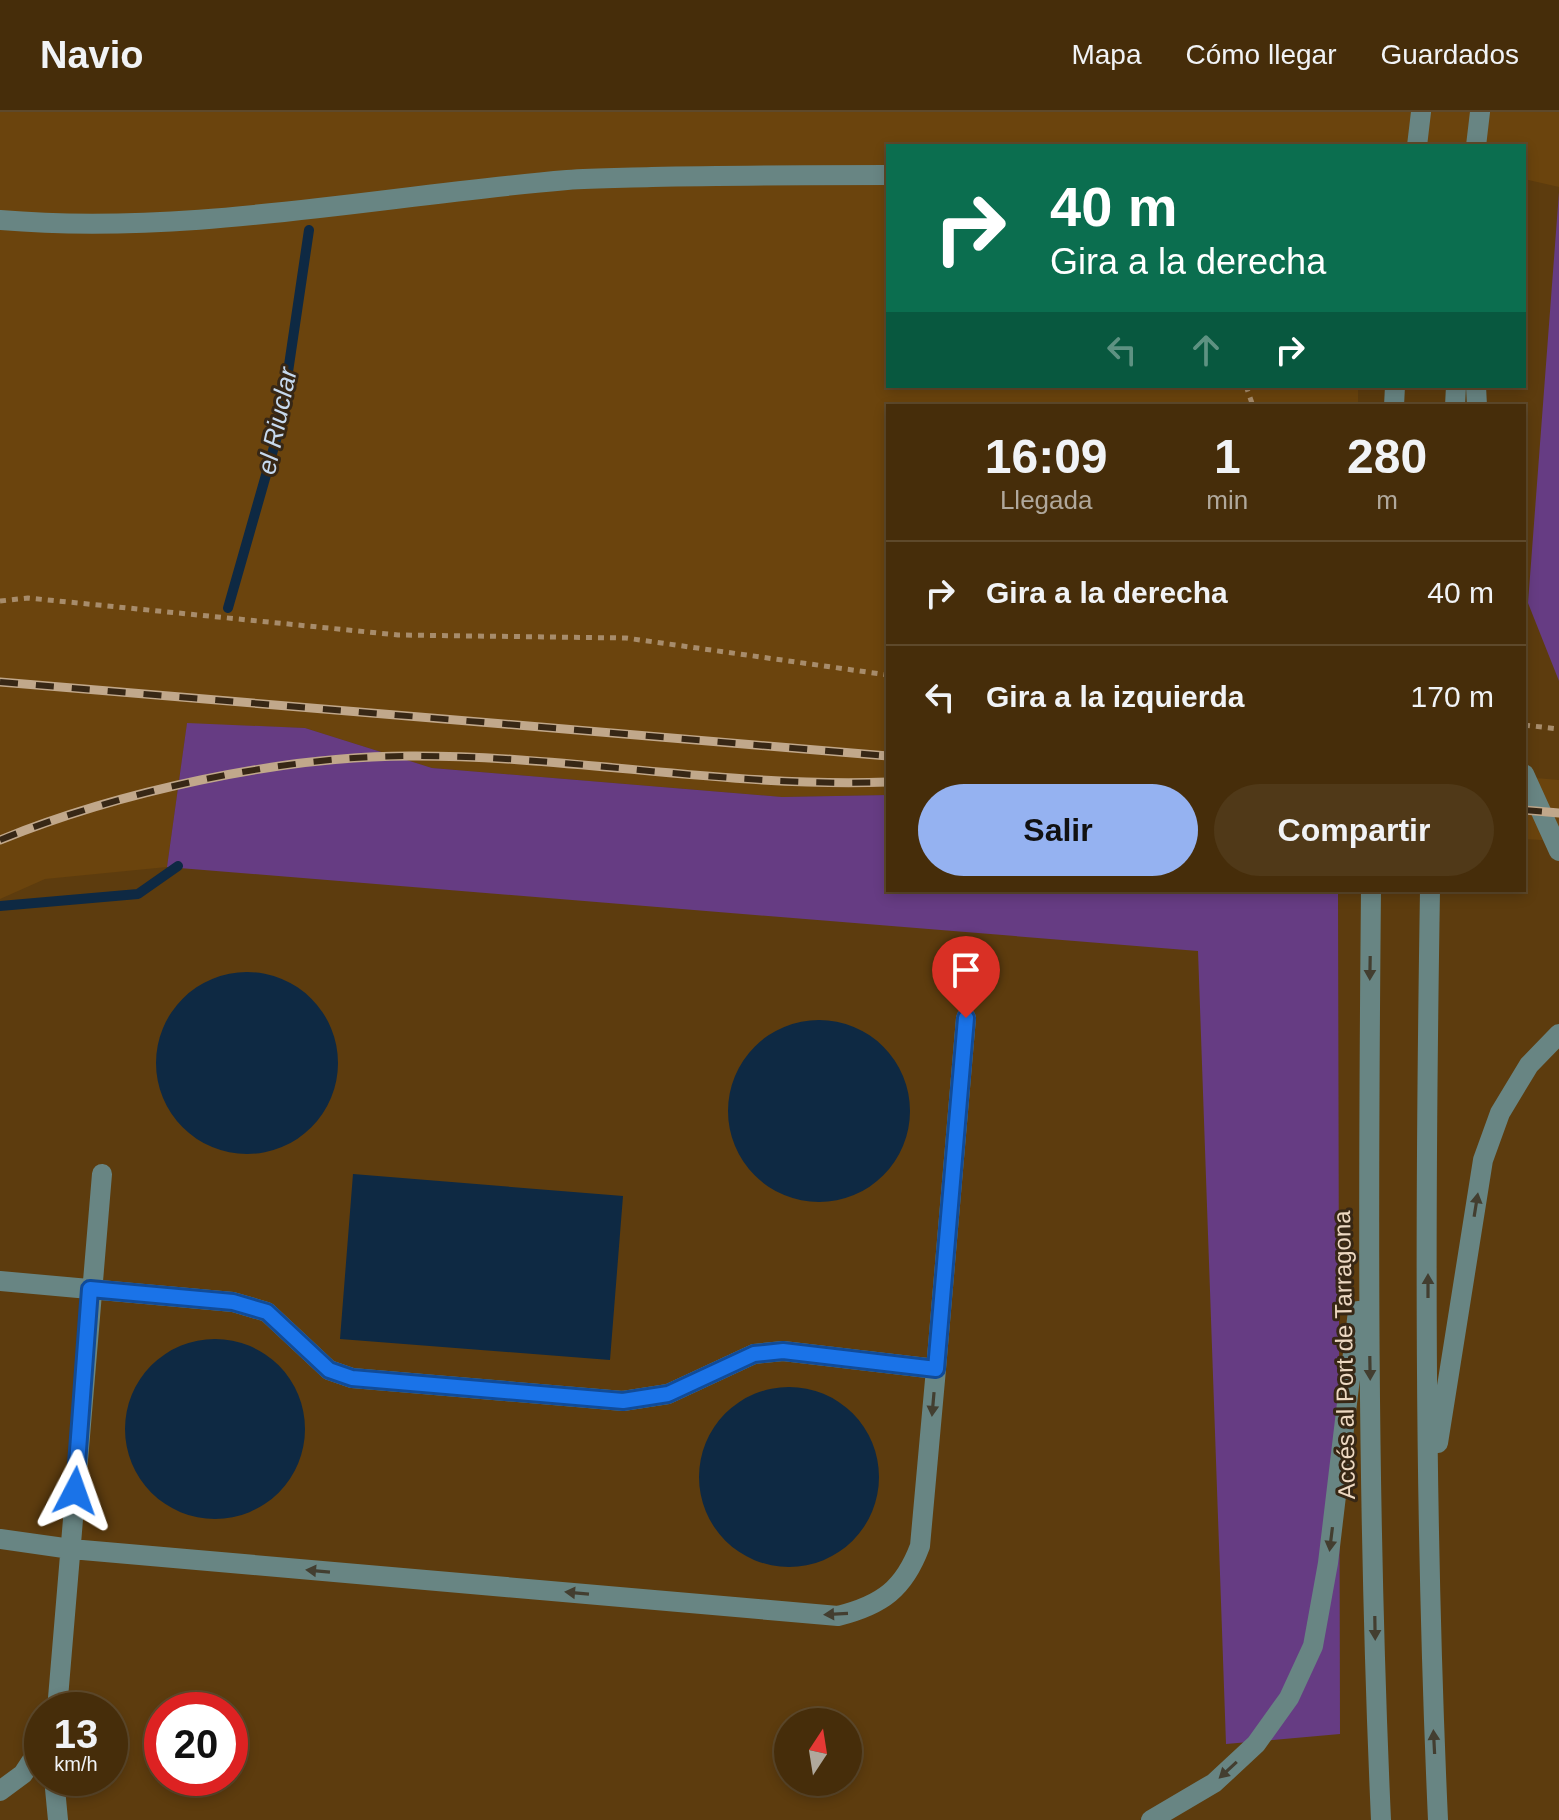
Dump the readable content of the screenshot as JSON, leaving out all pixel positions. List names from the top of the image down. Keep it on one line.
{"streets":{"street":["Accés al Port de Tarragona"]},"water":["el Riuclar"],"north":"top","page":{"header":"Navio","nav":["Mapa","Cómo llegar","Guardados"],"turn":["40 m","Gira a la derecha"],"eta":["16:09","Llegada","1","min","280","m"],"list":[{"name":"Gira a la derecha","value":"40 m"},{"name":"Gira a la izquierda","value":"170 m"}],"buttons":["Salir","Compartir"],"speed":"13 km/h","limit":"20"}}
